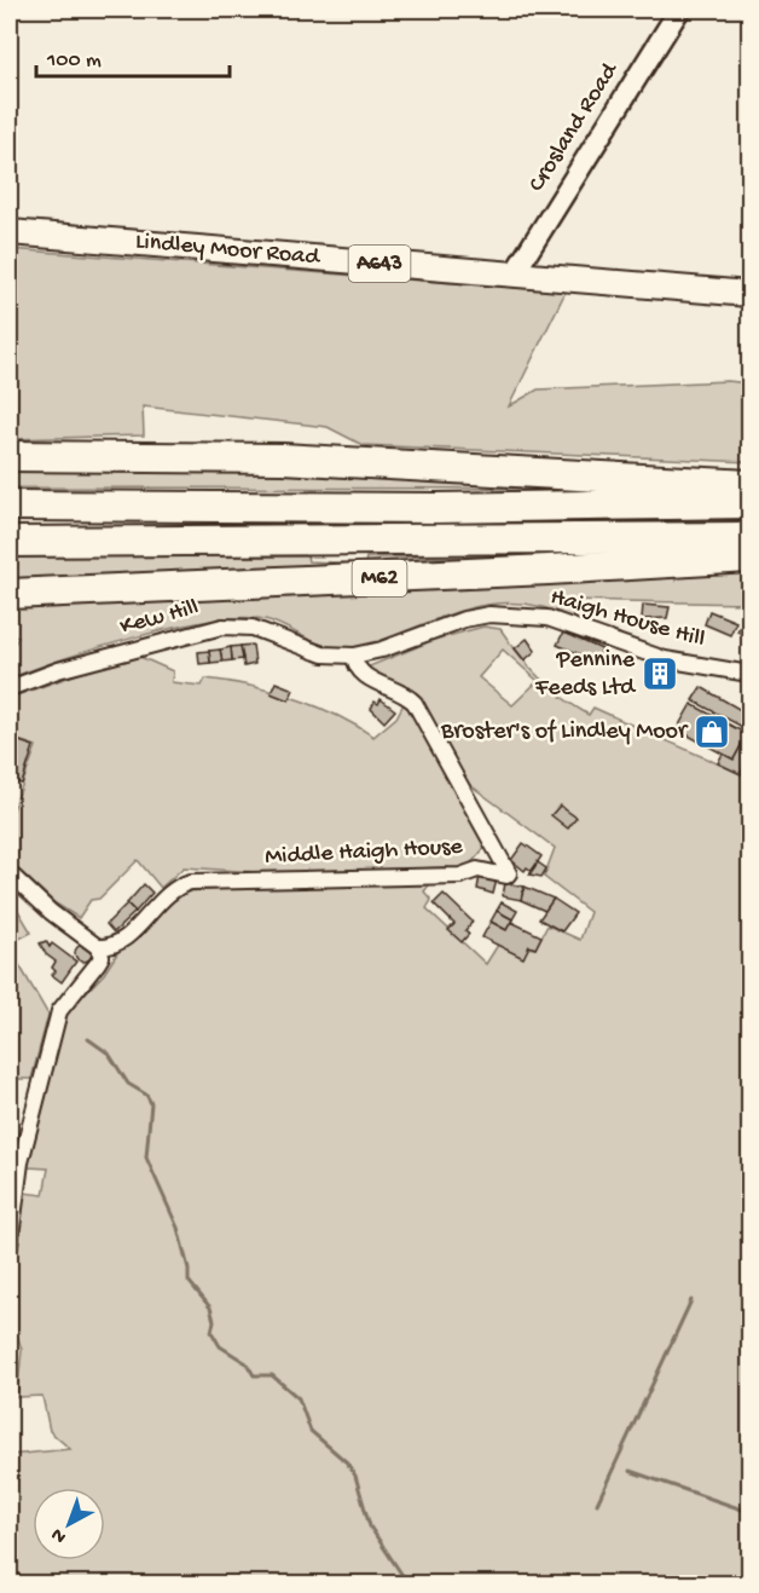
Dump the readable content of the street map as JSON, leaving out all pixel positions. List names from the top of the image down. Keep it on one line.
{"streets":{"highway":["M62"],"main road":["Lindley Moor Road","A643"],"street":["Crosland Road","Kew Hill","Haigh House Hill","Middle Haigh House"]},"crossings":[["Crosland Road","Lindley Moor Road"],["Kew Hill","Haigh House Hill"],["Haigh House Hill","Middle Haigh House"]],"places":{"building":["Pennine Feeds Ltd"],"shop":["Broster's of Lindley Moor"]},"scale_bar":"100 m","north":"bottom left"}
